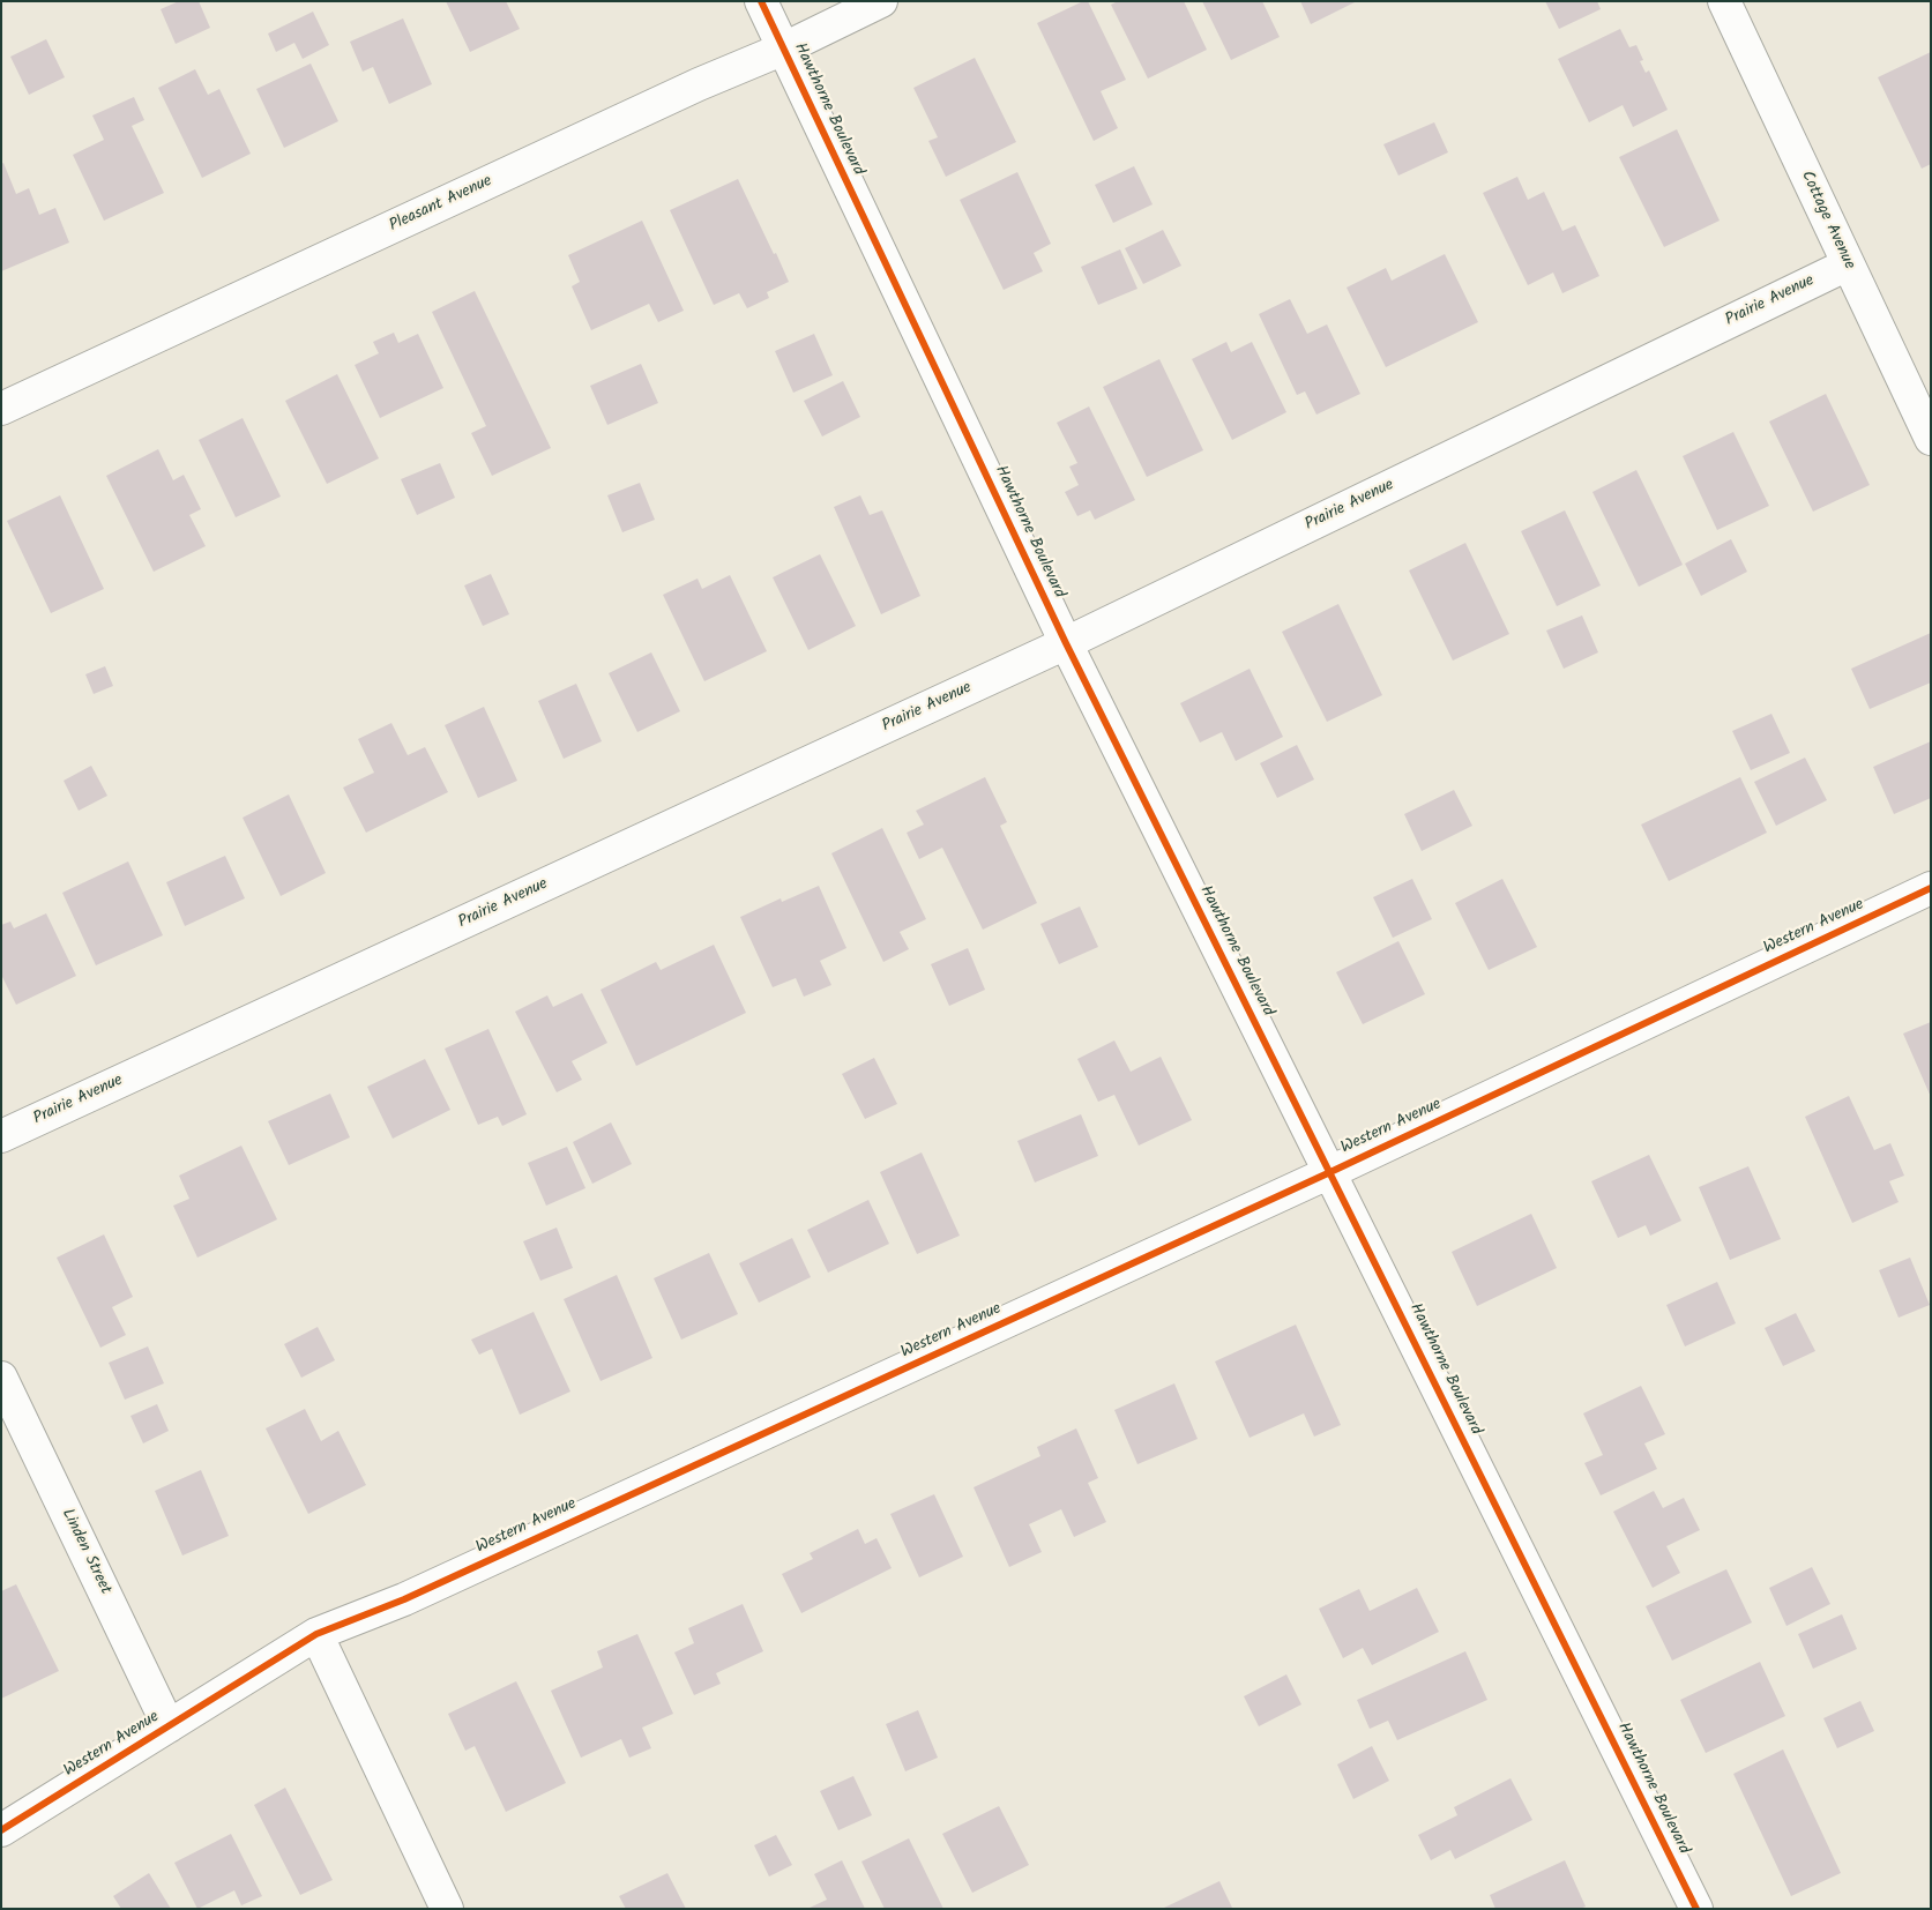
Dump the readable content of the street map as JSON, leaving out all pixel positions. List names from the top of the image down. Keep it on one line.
{"streets":{"street":["Hawthorne Boulevard","Pleasant Avenue","Cottage Avenue","Prairie Avenue","Western Avenue","Linden Street"]},"crossings":[["Hawthorne Boulevard","Pleasant Avenue"],["Hawthorne Boulevard","Prairie Avenue"],["Hawthorne Boulevard","Western Avenue"],["Cottage Avenue","Prairie Avenue"],["Western Avenue","Linden Street"]]}
